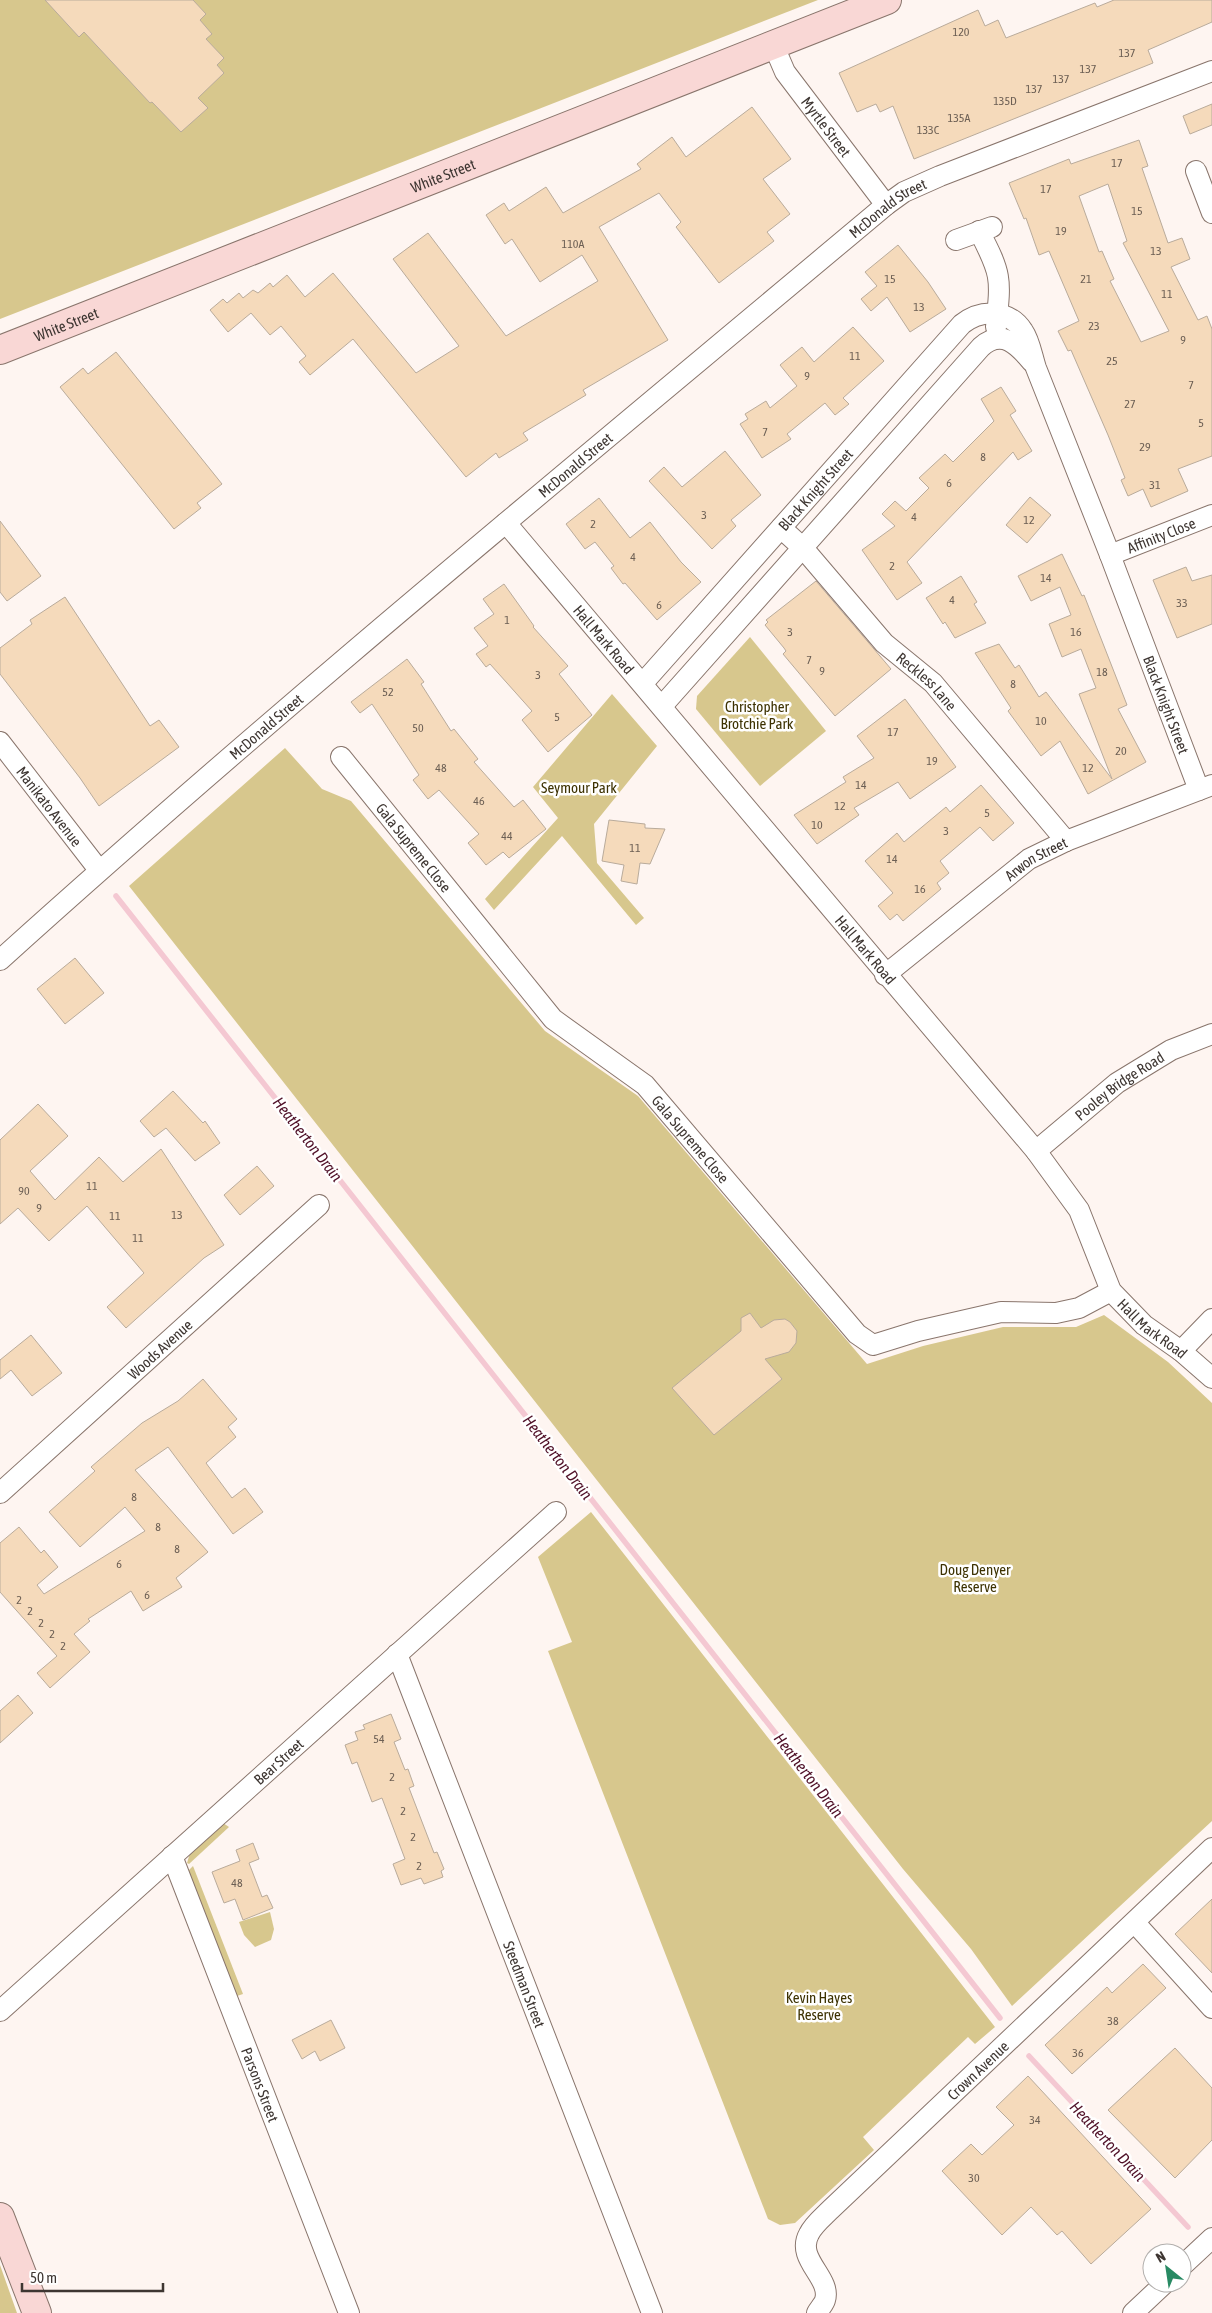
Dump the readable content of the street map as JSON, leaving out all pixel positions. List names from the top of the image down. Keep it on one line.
{"streets":{"main road":["White Street"],"street":["Myrtle Street","McDonald Street","Black Knight Street","Affinity Close","Hall Mark Road","Reckless Lane","Manikato Avenue","Gala Supreme Close","Arwon Street","Pooley Bridge Road","Woods Avenue","Bear Street","Steedman Street","Crown Avenue","Parsons Street"]},"crossings":[["Myrtle Street","White Street"],["Myrtle Street","McDonald Street"],["McDonald Street","Hall Mark Road"],["McDonald Street","Manikato Avenue"],["Black Knight Street","Affinity Close"],["Black Knight Street","Hall Mark Road"],["Black Knight Street","Reckless Lane"],["Black Knight Street","Arwon Street"],["Hall Mark Road","Gala Supreme Close"],["Hall Mark Road","Arwon Street"],["Hall Mark Road","Pooley Bridge Road"],["Reckless Lane","Arwon Street"],["Bear Street","Steedman Street"],["Bear Street","Parsons Street"]],"water":["Heatherton Drain"],"parks":["Christopher Brotchie Park","Seymour Park","Doug Denyer Reserve","Kevin Hayes Reserve"],"house_numbers":["120","137","137","137","137","135D","135A","133C","17","17","15","19","110A","13","15","21","11","13","23","9","11","25","9","7","27","5","7","29","8","6","31","3","4","12","2","4","2","14","4","33","6","1","3","16","7","9","18","3","8","52","5","10","50","17","20","19","48","12","14","46","12","5","10","3","44","11","14","16","11","90","9","13","11","11","8","8","8","6","6","2","2","2","2","2","54","2","2","2","2","48","38","36","34","30"],"scale_bar":"50 m","north":"top left"}
